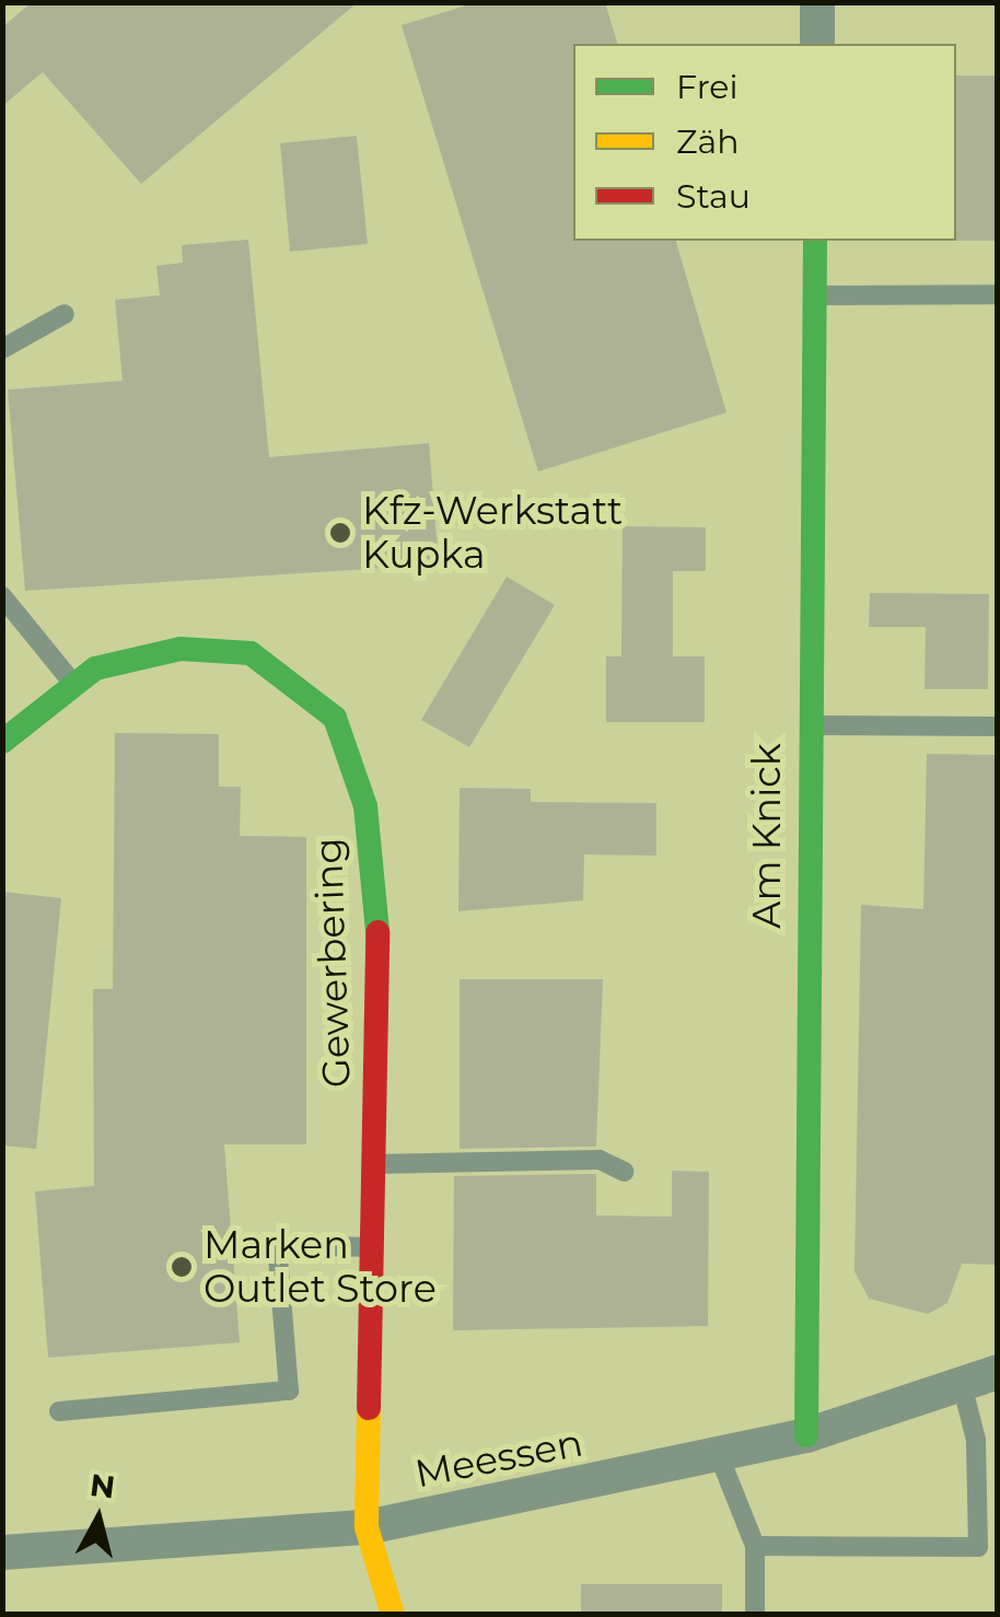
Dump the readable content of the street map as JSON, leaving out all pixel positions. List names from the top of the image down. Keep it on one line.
{"streets":{"street":["Am Knick","Gewerbering","Meessen"]},"crossings":[["Am Knick","Meessen"],["Gewerbering","Meessen"]],"places":["Kfz-Werkstatt Kupka","Marken Outlet Store"],"legend":["Frei","Zäh","Stau"],"north":"top"}
